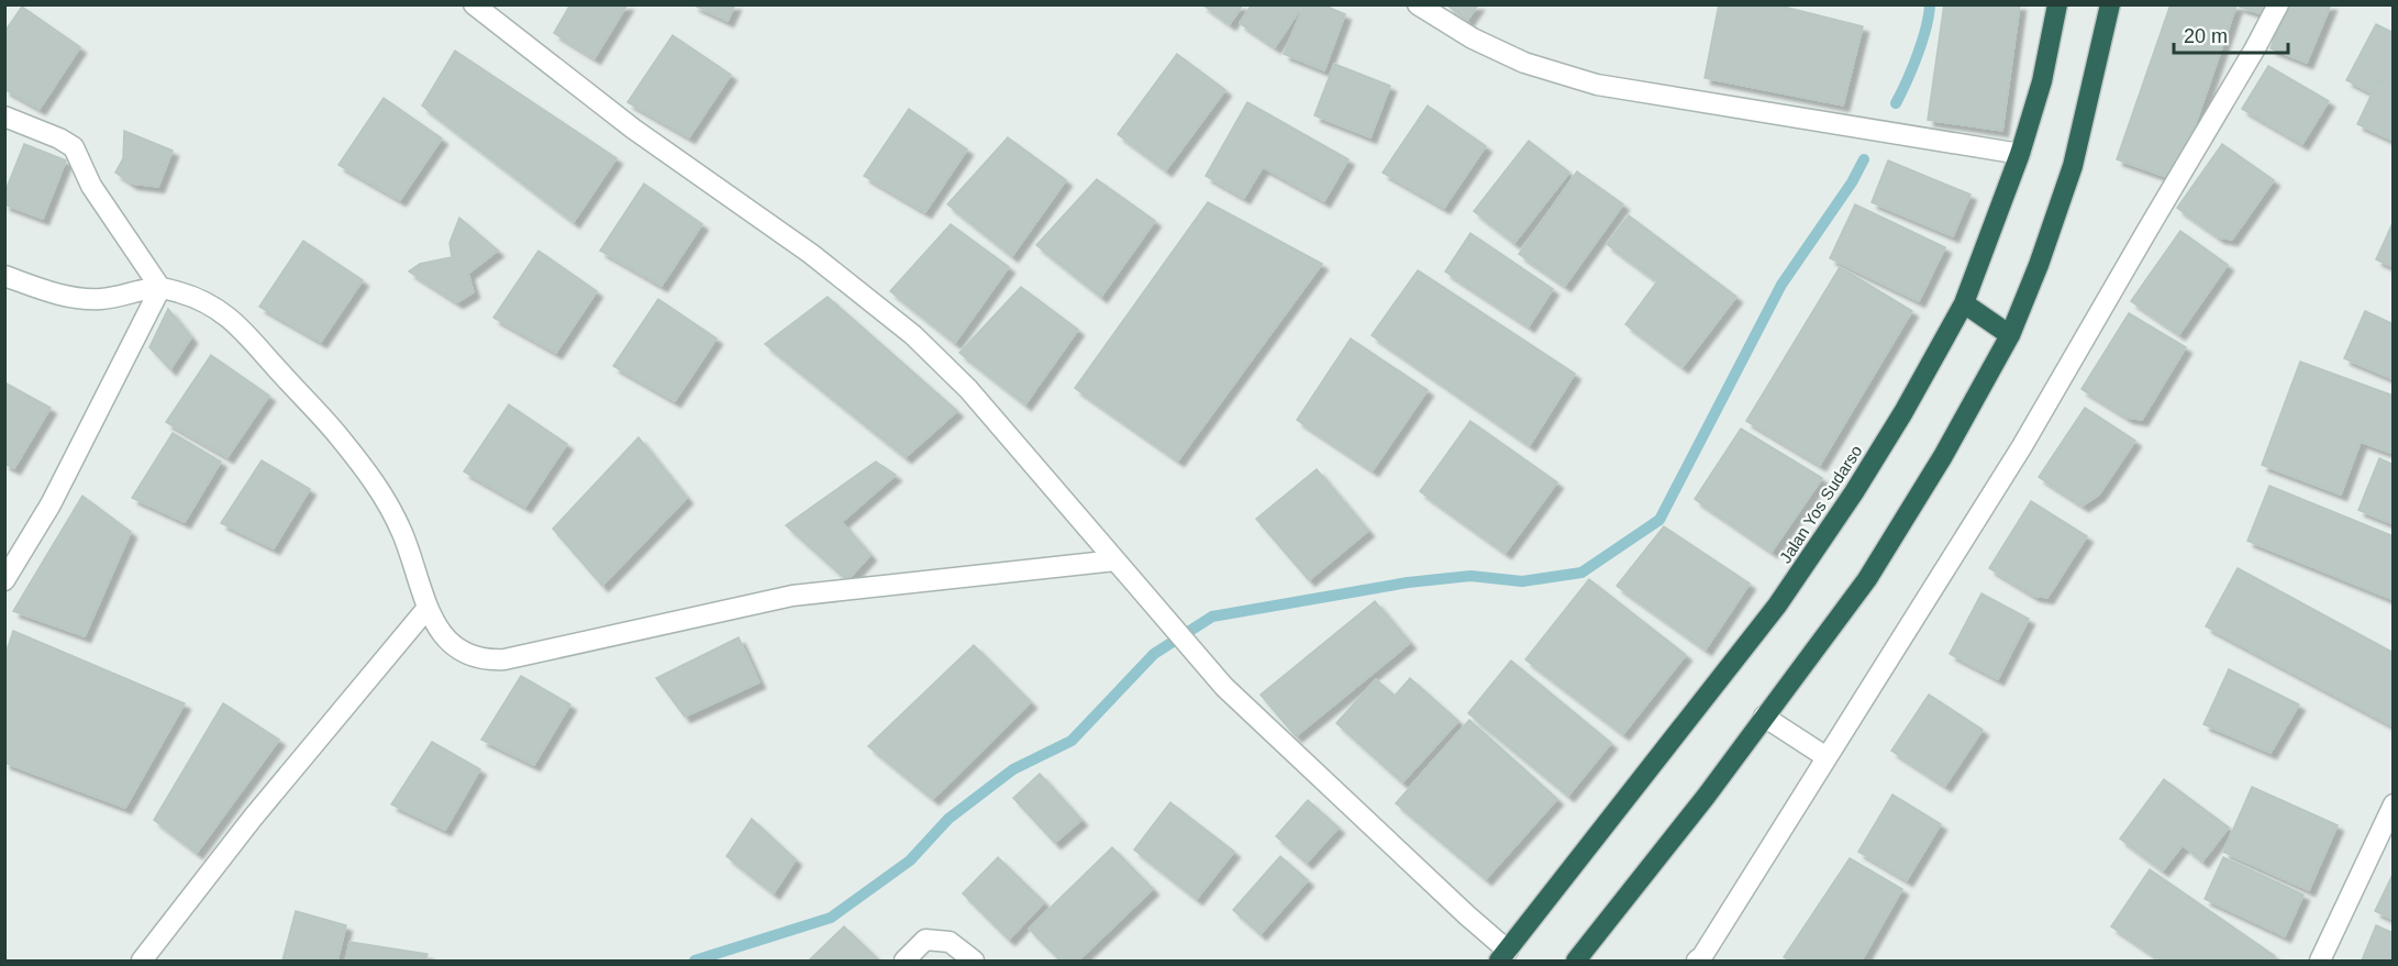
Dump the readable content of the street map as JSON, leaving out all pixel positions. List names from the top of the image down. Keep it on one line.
{"streets":{"highway":["Jalan Yos Sudarso"]},"scale_bar":"20 m"}
